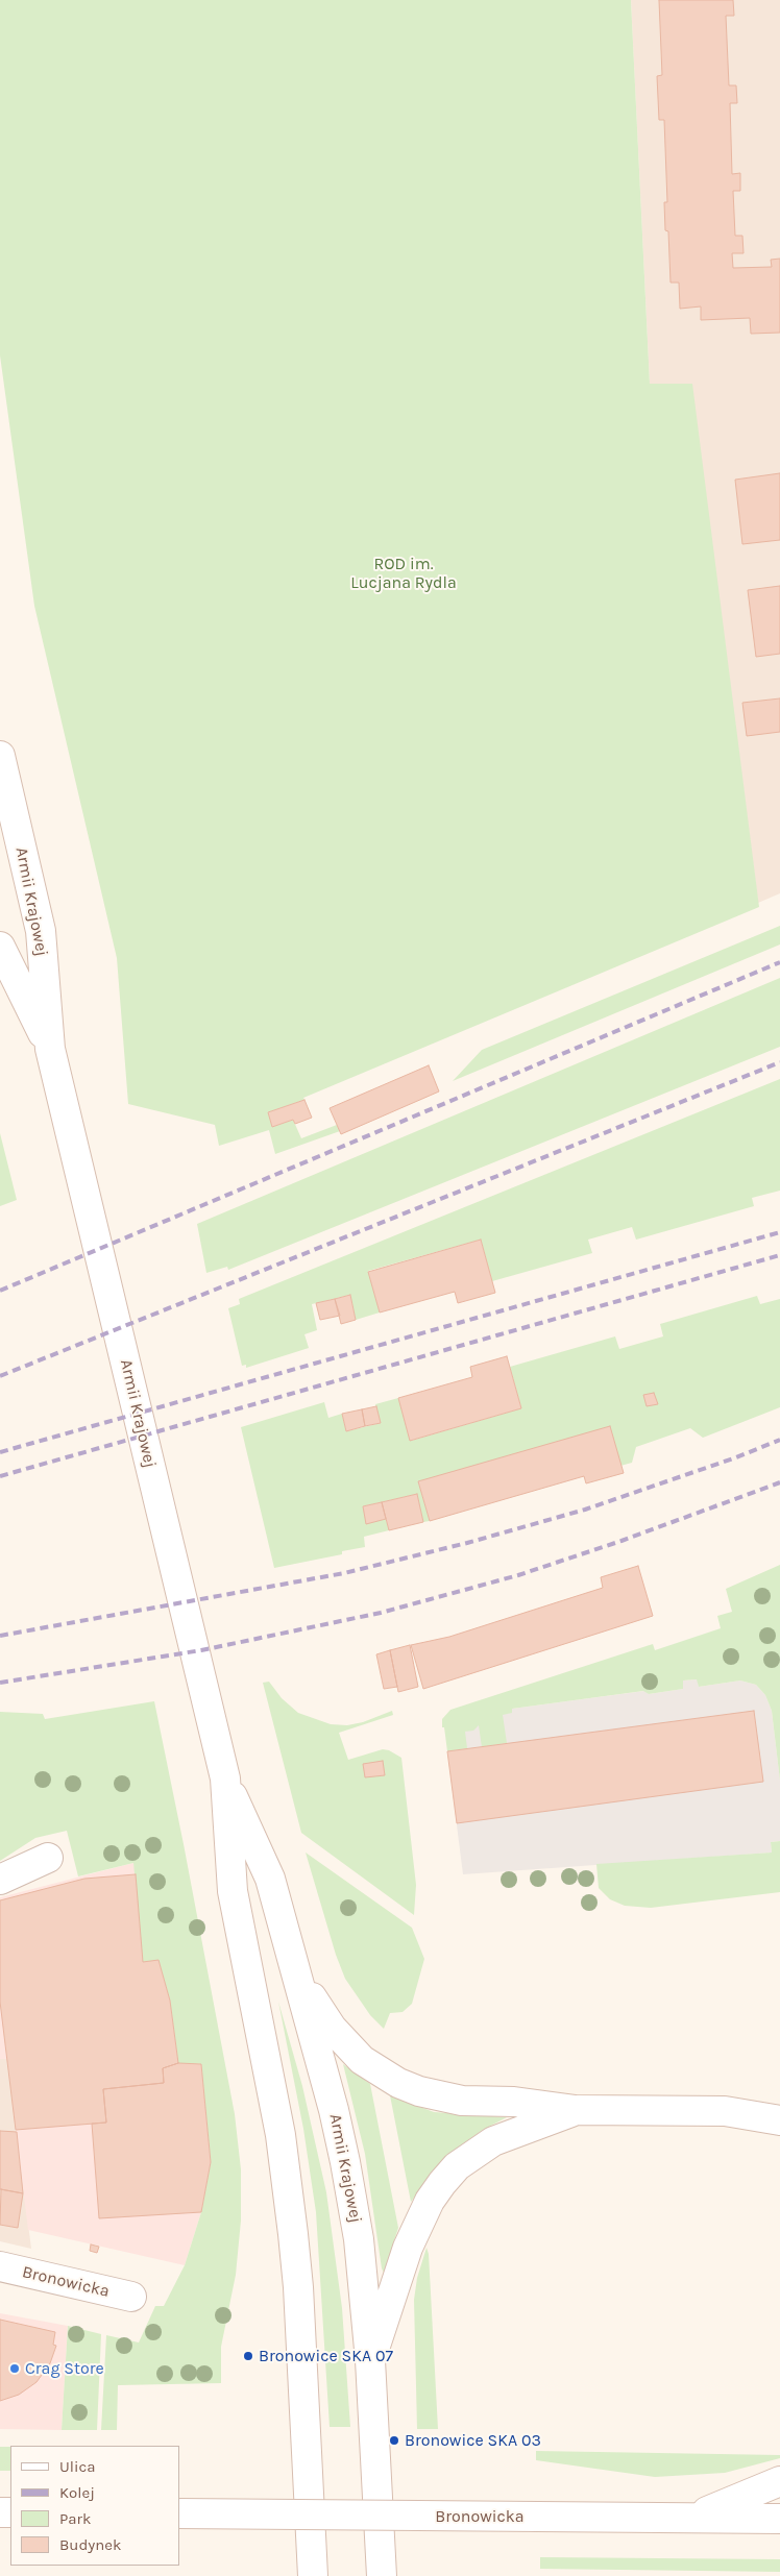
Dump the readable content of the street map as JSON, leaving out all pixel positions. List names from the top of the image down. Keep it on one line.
{"streets":{"main road":["Armii Krajowej","Bronowicka"]},"parks":["ROD im. Lucjana Rydla"],"places":["Bronowice SKA 07","Crag Store","Bronowice SKA 03"],"legend":["Ulica","Kolej","Park","Budynek"]}
